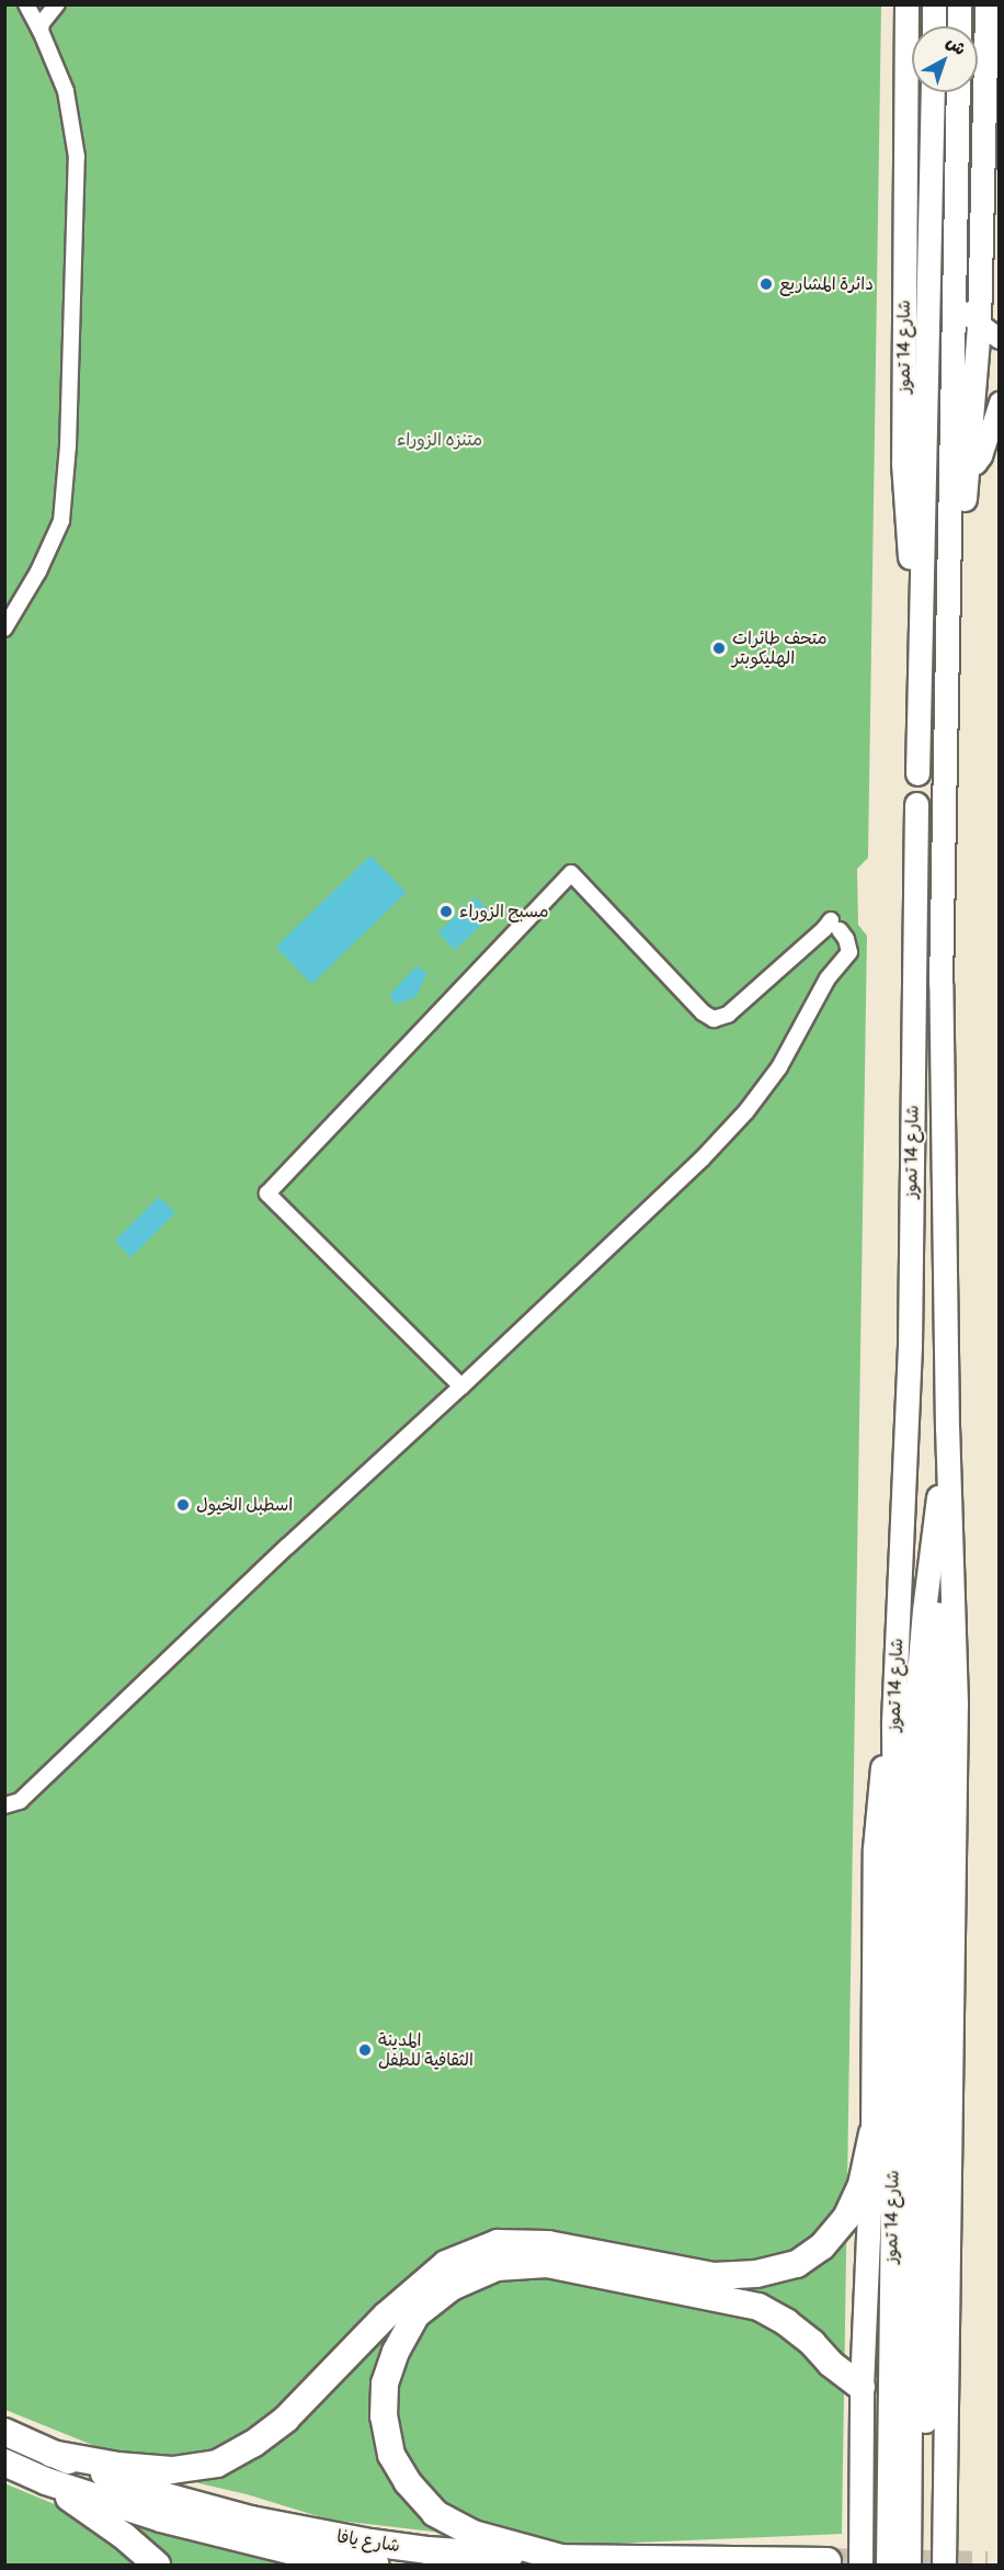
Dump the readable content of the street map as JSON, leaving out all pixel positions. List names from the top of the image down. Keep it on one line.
{"streets":{"highway":["شارع يافا"],"main road":["شارع 14 تموز"]},"parks":["متنزه الزوراء"],"places":["دائرة المشاريع","متحف طائرات الهليكوبتر","مسبح الزوراء","اسطبل الخيول","المدينة الثقافية للطفل"],"north":"top right"}
